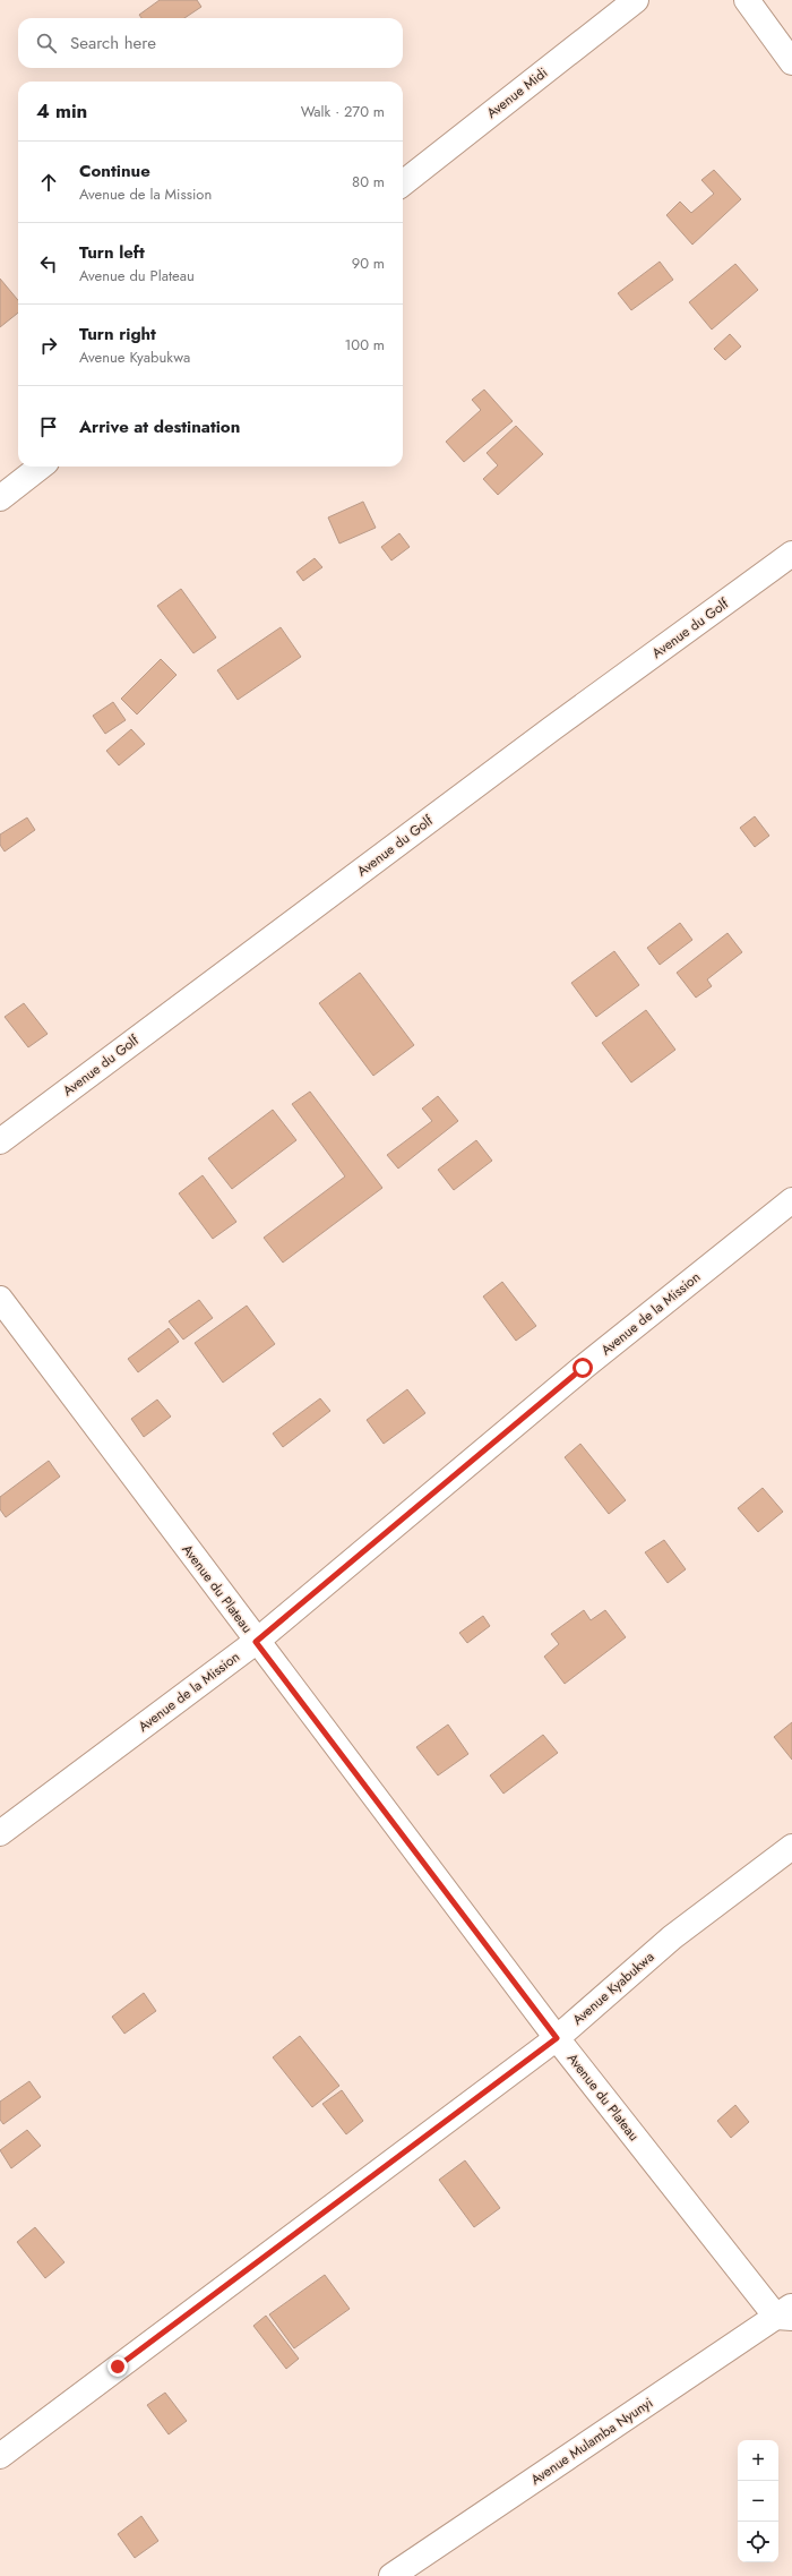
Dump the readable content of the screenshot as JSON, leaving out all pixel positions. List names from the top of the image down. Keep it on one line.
{"streets":{"street":["Avenue Midi","Avenue du Golf","Avenue de la Mission","Avenue du Plateau","Avenue Kyabukwa","Avenue Mulamba Nyunyi"]},"crossings":[["Avenue de la Mission","Avenue du Plateau"],["Avenue du Plateau","Avenue Kyabukwa"],["Avenue du Plateau","Avenue Mulamba Nyunyi"]],"page":{"search":"Search here","heading":["4 min","Walk · 270 m"],"list":[["Continue","Avenue de la Mission","80 m"],["Turn left","Avenue du Plateau","90 m"],["Turn right","Avenue Kyabukwa","100 m"],"Arrive at destination"],"map_buttons":["+","−"]}}
